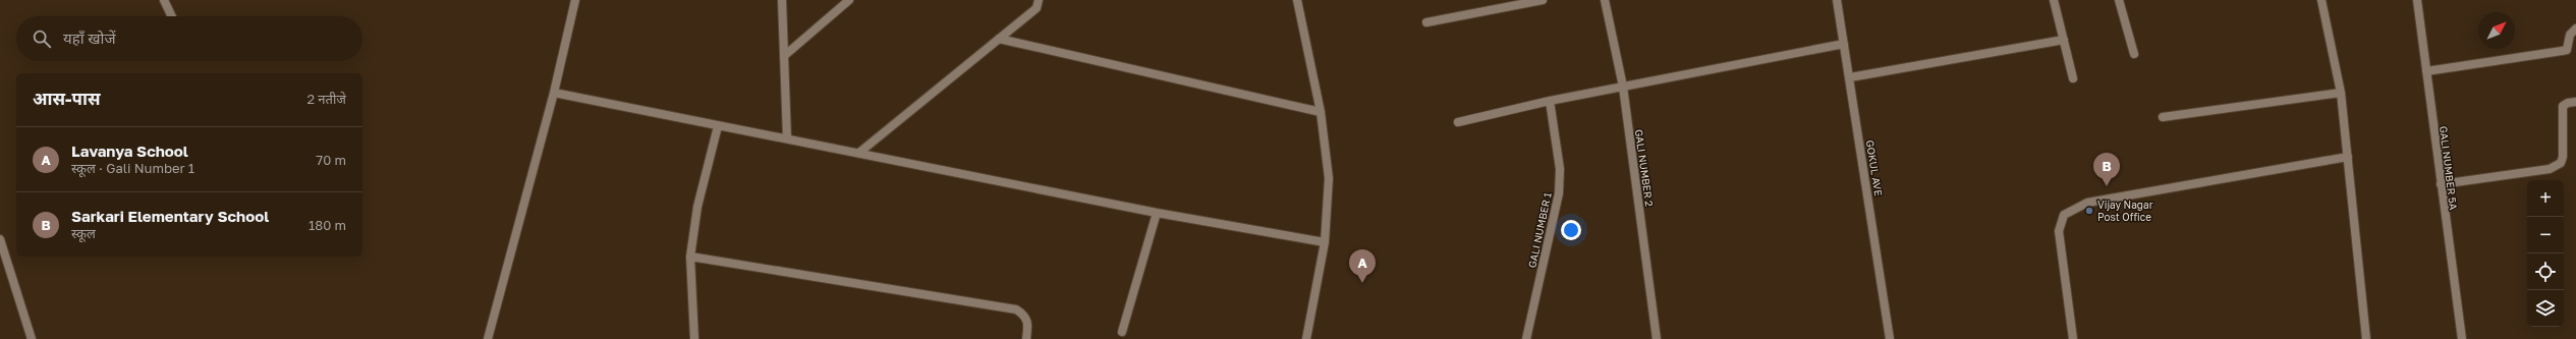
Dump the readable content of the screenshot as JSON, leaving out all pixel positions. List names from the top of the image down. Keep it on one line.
{"streets":{"street":["GALI NUMBER 2","GOKUL AVE","GALI NUMBER 5A","GALI NUMBER 1"]},"places":["Vijay Nagar Post Office"],"north":"top right","page":{"search":"यहाँ खोजें","heading":["आस-पास","2 नतीजे"],"list":[{"mark":"A","name":"Lavanya School","note":"स्कूल · Gali Number 1","value":"70 m"},{"mark":"B","name":"Sarkari Elementary School","note":"स्कूल","value":"180 m"}],"pins":["B","A"],"map_buttons":["+","−"]}}
